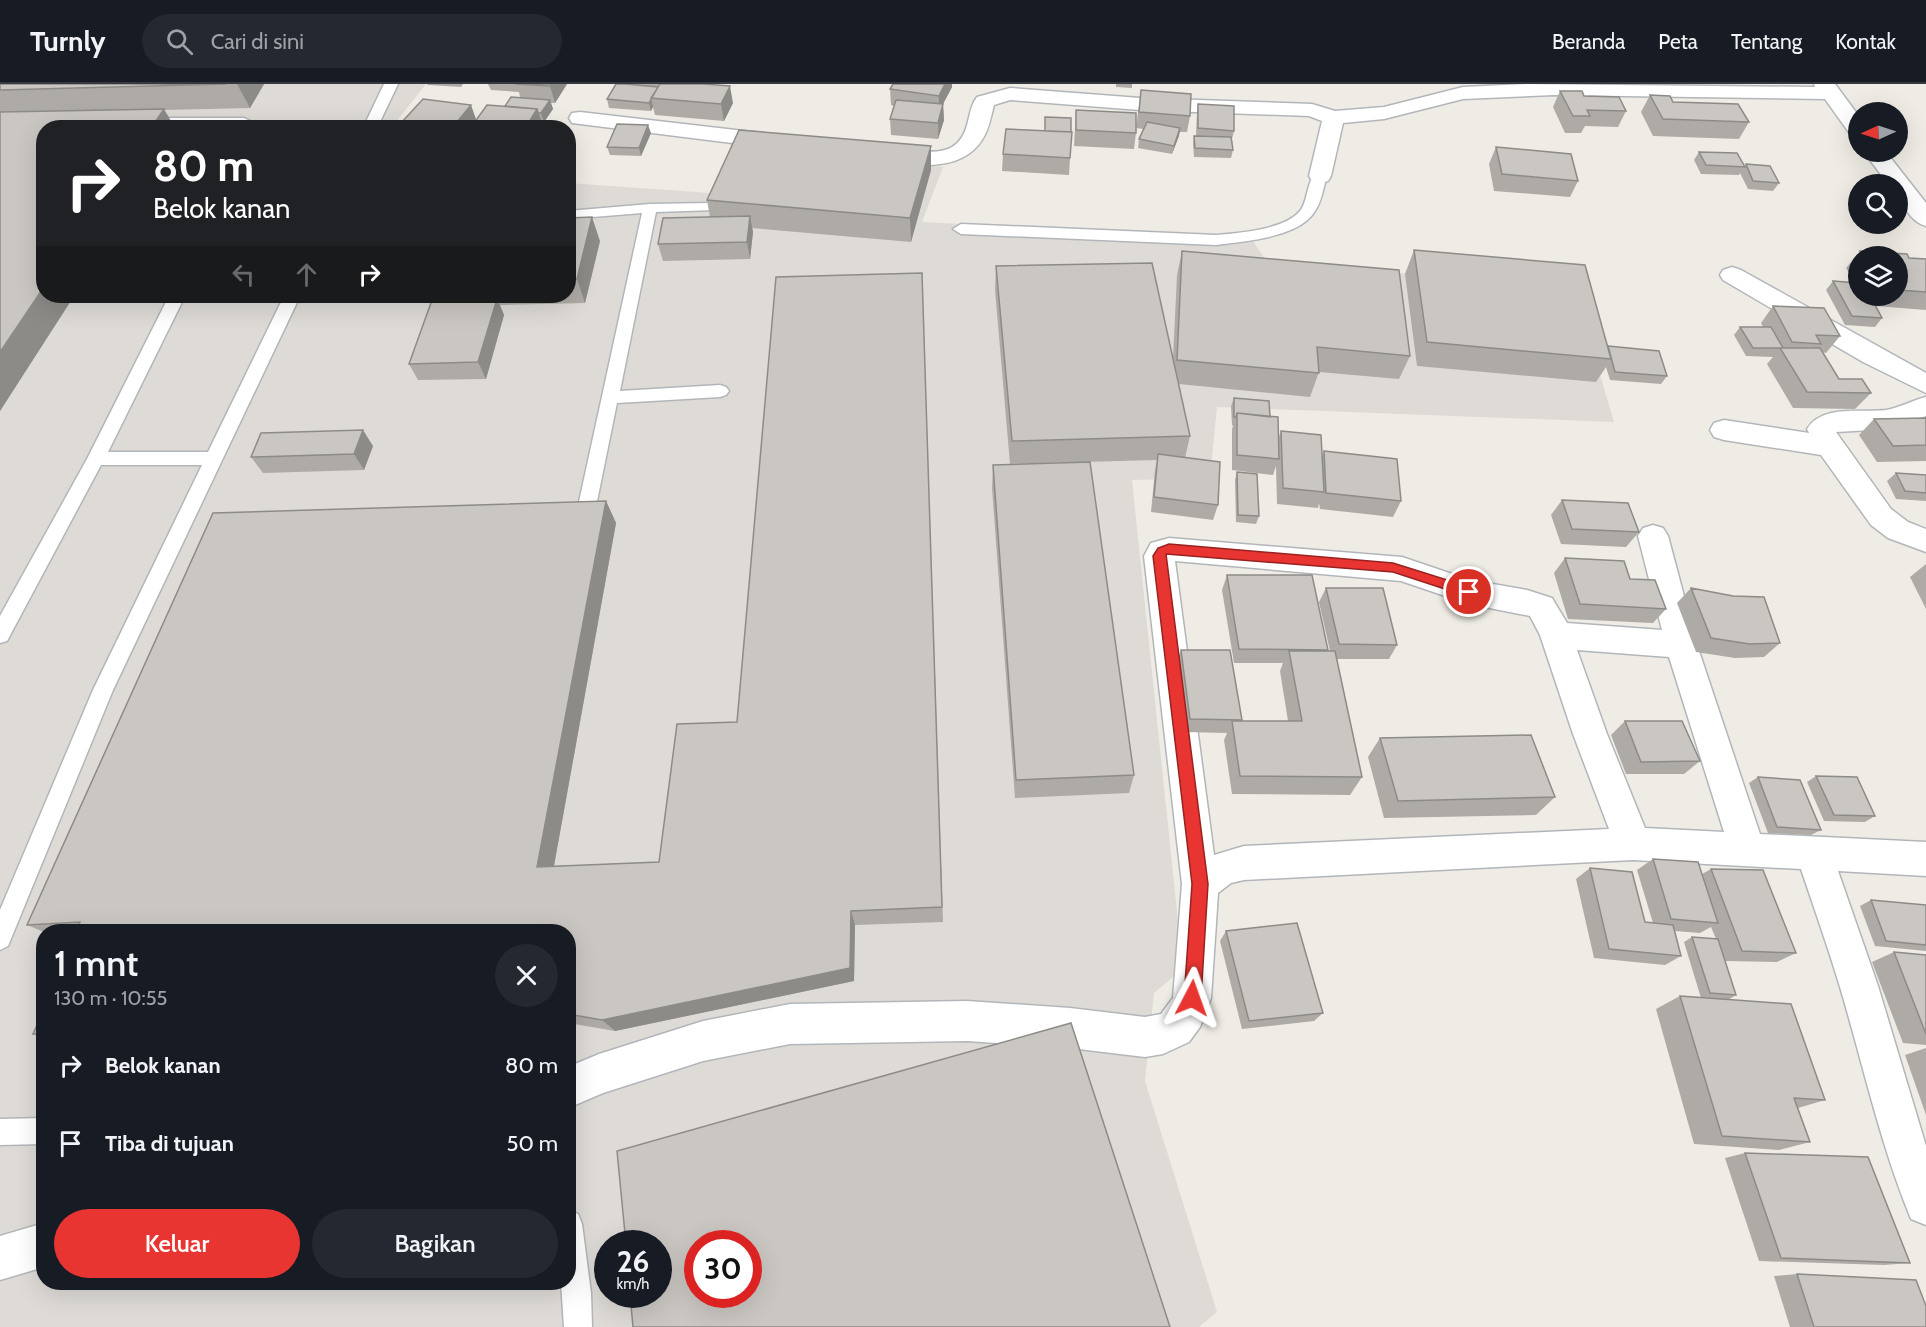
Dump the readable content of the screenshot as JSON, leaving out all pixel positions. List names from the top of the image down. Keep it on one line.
{"north":"left","page":{"header":"Turnly","search":"Cari di sini","nav":["Beranda","Peta","Tentang","Kontak"],"turn":["80 m","Belok kanan"],"heading":["1 mnt","130 m · 10:55"],"list":[{"name":"Belok kanan","value":"80 m"},{"name":"Tiba di tujuan","value":"50 m"}],"buttons":["Keluar","Bagikan"],"speed":"26 km/h","limit":"30"}}
